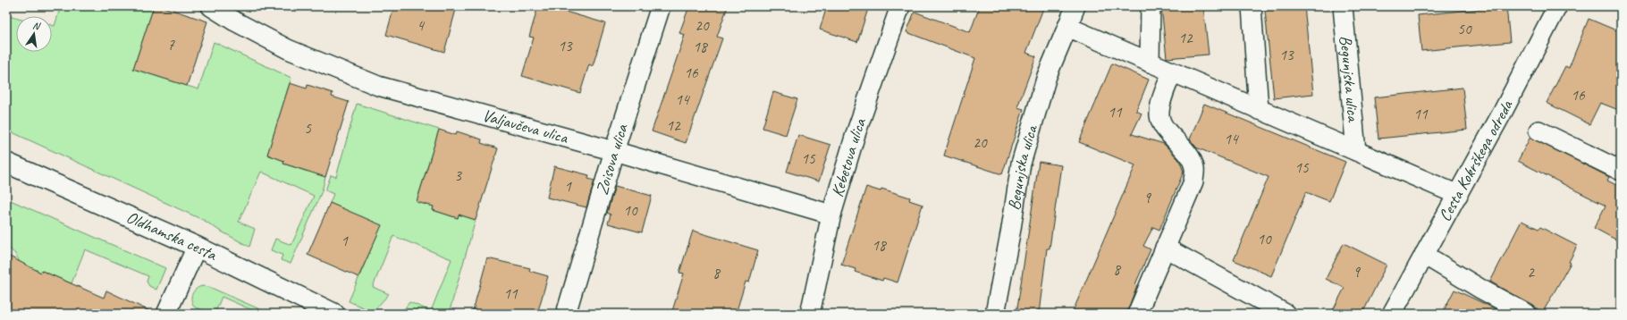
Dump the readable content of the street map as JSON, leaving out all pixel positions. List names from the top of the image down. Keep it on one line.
{"streets":{"main road":["Oldhamska cesta"],"street":["Begunjska ulica","Valjavčeva ulica","Kebetova ulica","Zoisova ulica","Cesta Kokrškega odreda"]},"crossings":[["Begunjska ulica","Cesta Kokrškega odreda"],["Valjavčeva ulica","Kebetova ulica"],["Valjavčeva ulica","Zoisova ulica"]],"house_numbers":["4","20","50","12","7","13","18","13","16","16","14","11","11","12","5","14","20","15","15","3","1","9","10","10","1","18","8","9","2","8","11"],"north":"top"}
